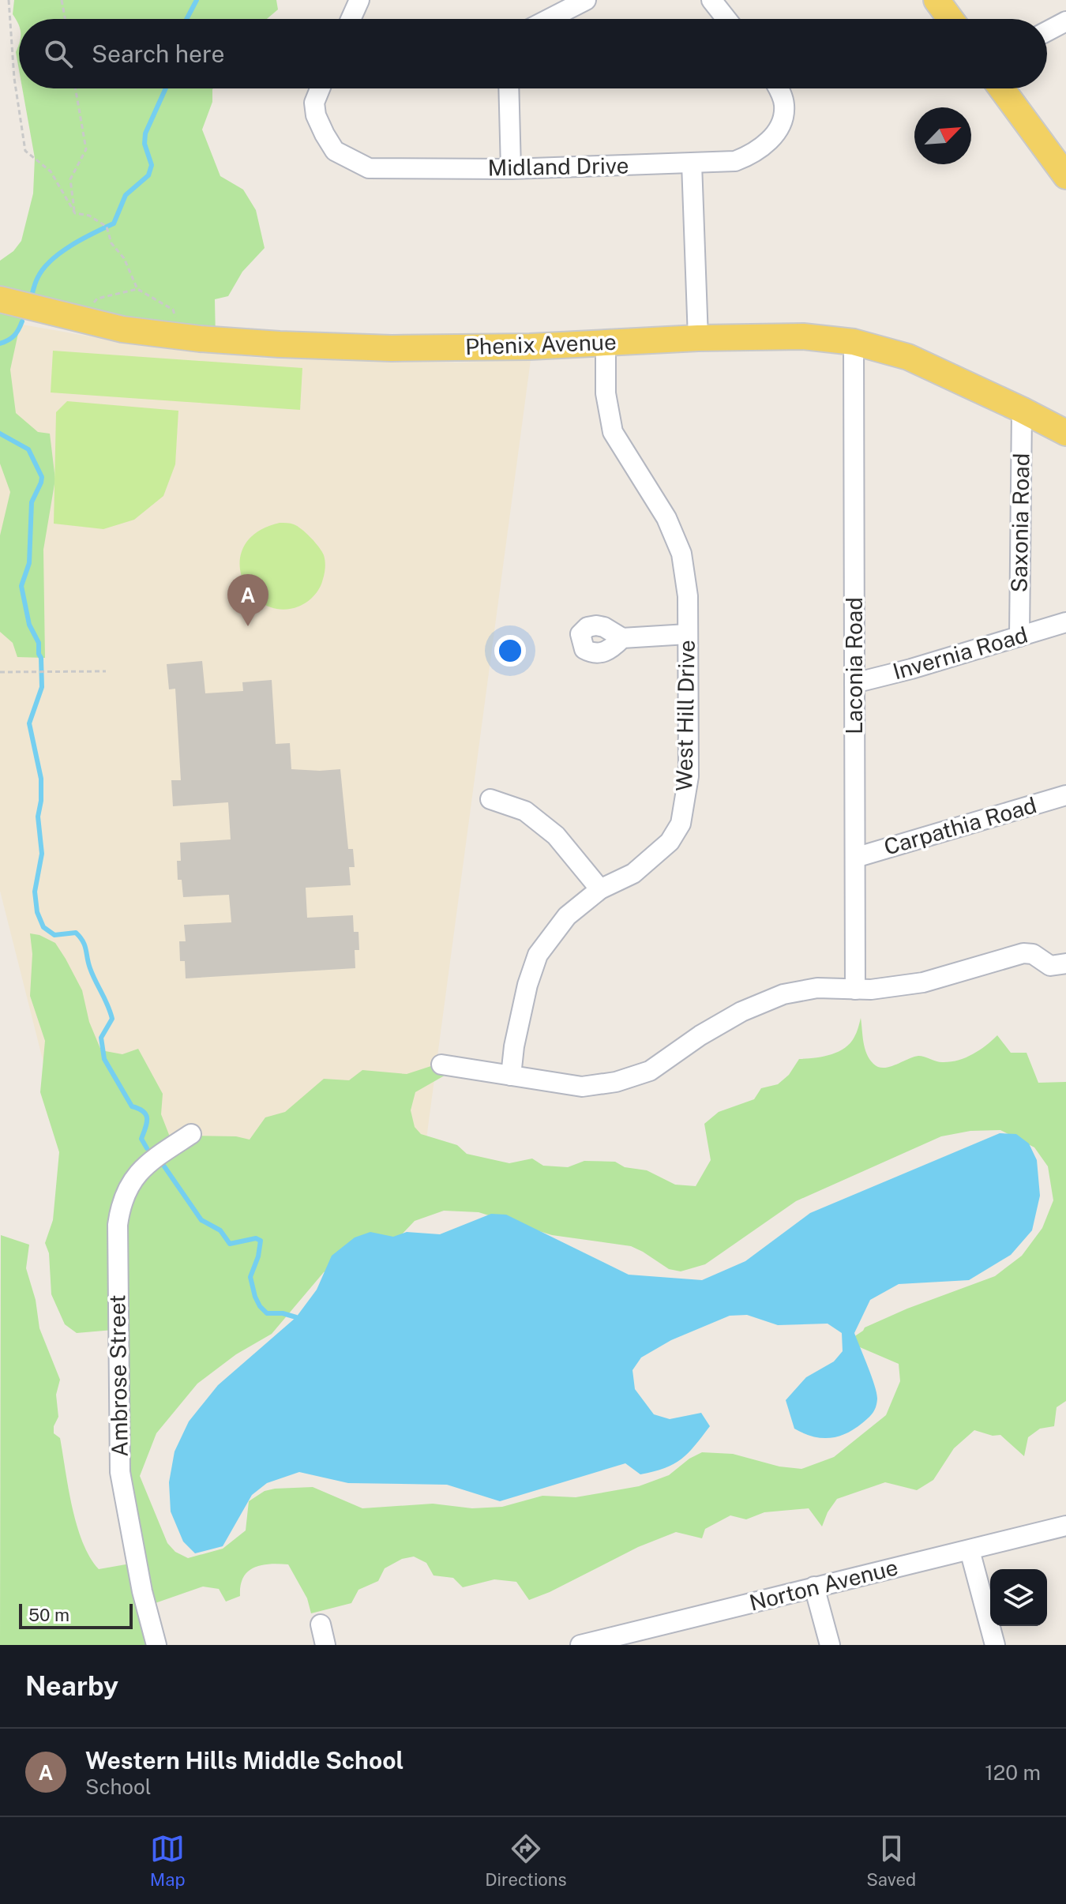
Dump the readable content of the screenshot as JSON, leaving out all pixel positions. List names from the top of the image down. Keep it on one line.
{"streets":{"main road":["Phenix Avenue"],"street":["Midland Drive","Saxonia Road","Invernia Road","Laconia Road","West Hill Drive","Carpathia Road","Ambrose Street","Norton Avenue"]},"crossings":[["Phenix Avenue","Saxonia Road"],["Phenix Avenue","Laconia Road"],["Phenix Avenue","West Hill Drive"],["Saxonia Road","Invernia Road"],["Invernia Road","Laconia Road"],["Laconia Road","Carpathia Road"]],"scale_bar":"50 m","north":"top right","page":{"search":"Search here","pins":"A","scale":"50 m","heading":"Nearby","list":[{"mark":"A","name":"Western Hills Middle School","note":"School","value":"120 m"}],"nav":["Map","Directions","Saved"]}}
